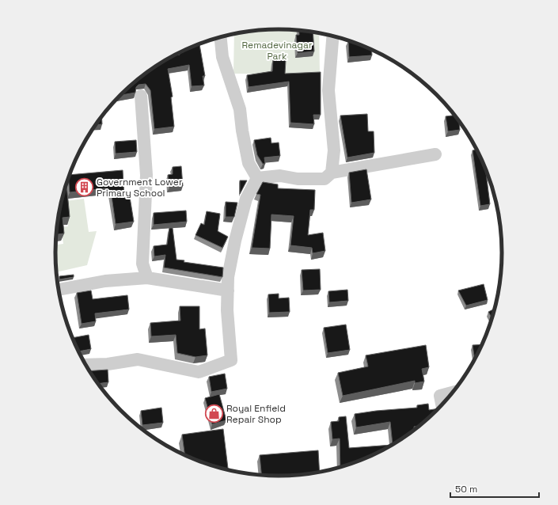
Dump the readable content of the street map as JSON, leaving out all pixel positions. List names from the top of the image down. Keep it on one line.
{"parks":["Remadevinagar Park"],"places":{"building":["Government Lower Primary School"],"shop":["Royal Enfield Repair Shop"]},"scale_bar":"50 m"}
